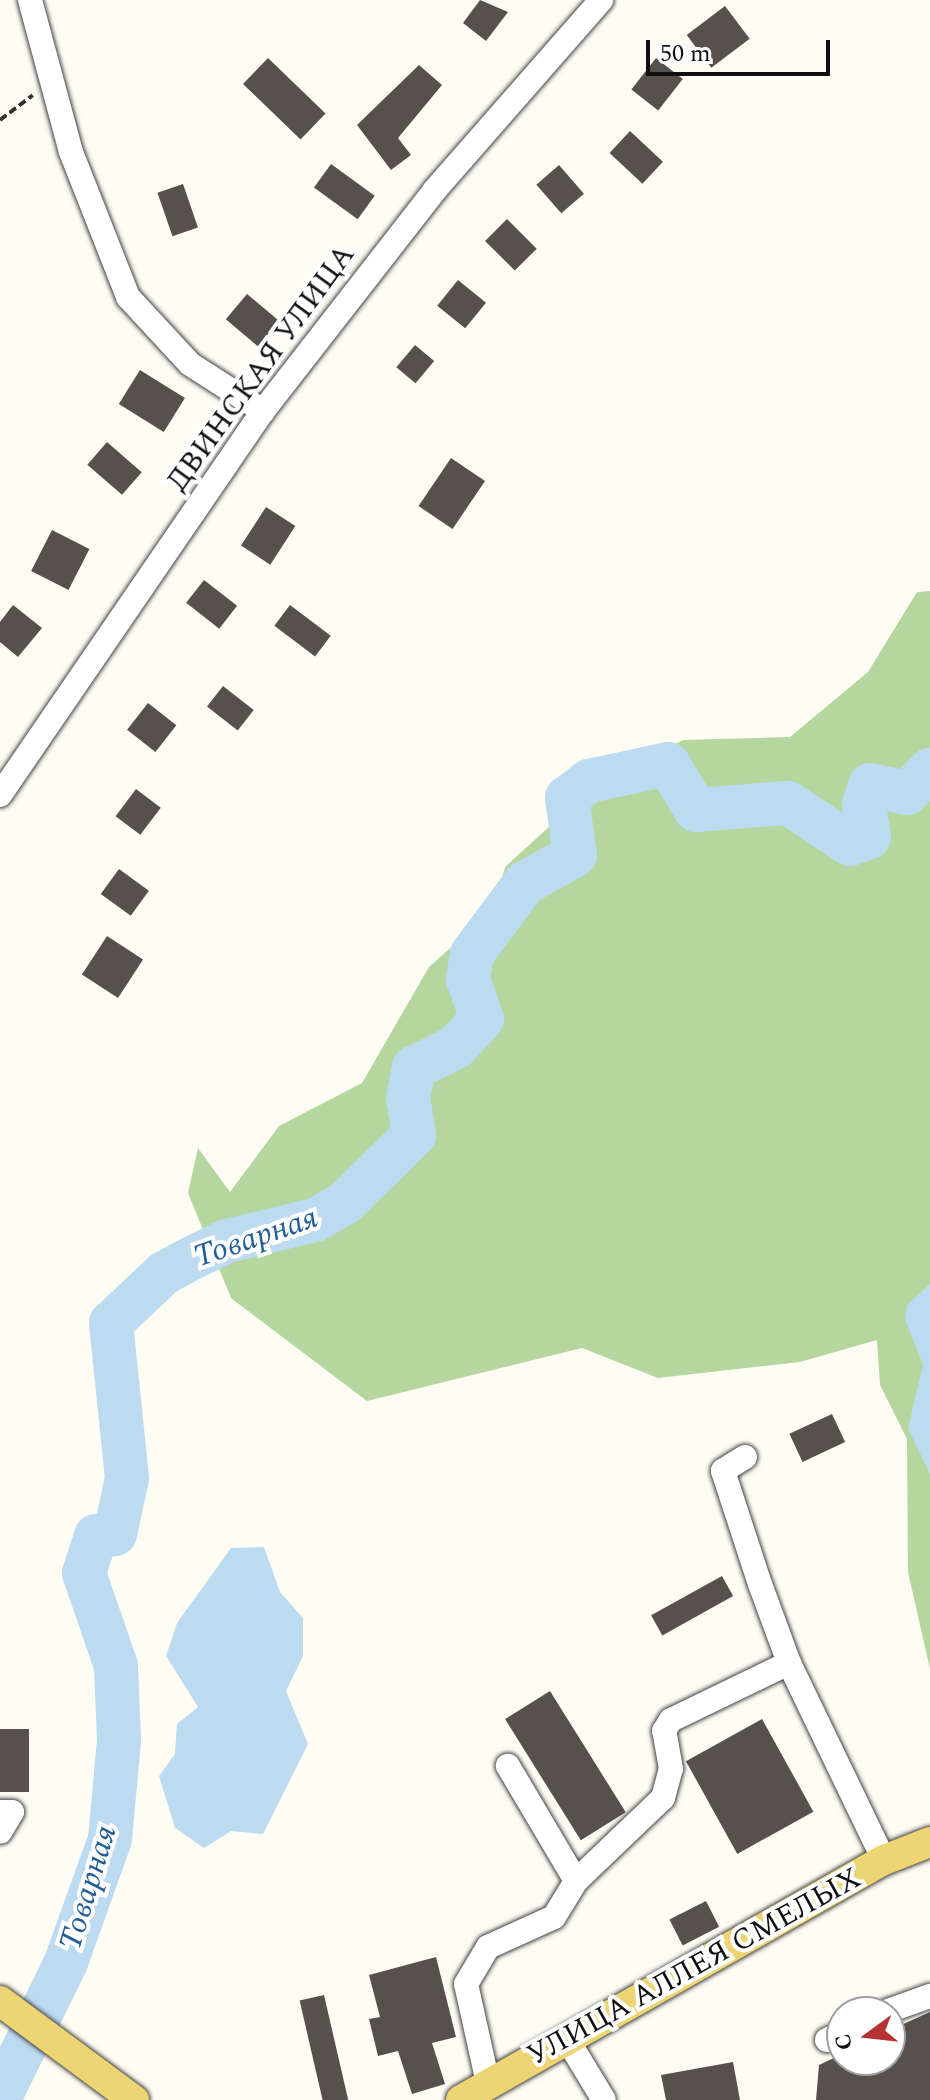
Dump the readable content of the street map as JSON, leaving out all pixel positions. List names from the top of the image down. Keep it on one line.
{"streets":{"main road":["УЛИЦА АЛЛЕЯ СМЕЛЫХ"],"street":["ДВИНСКАЯ УЛИЦА"]},"water":["Товарная"],"scale_bar":"50 m","north":"left"}
